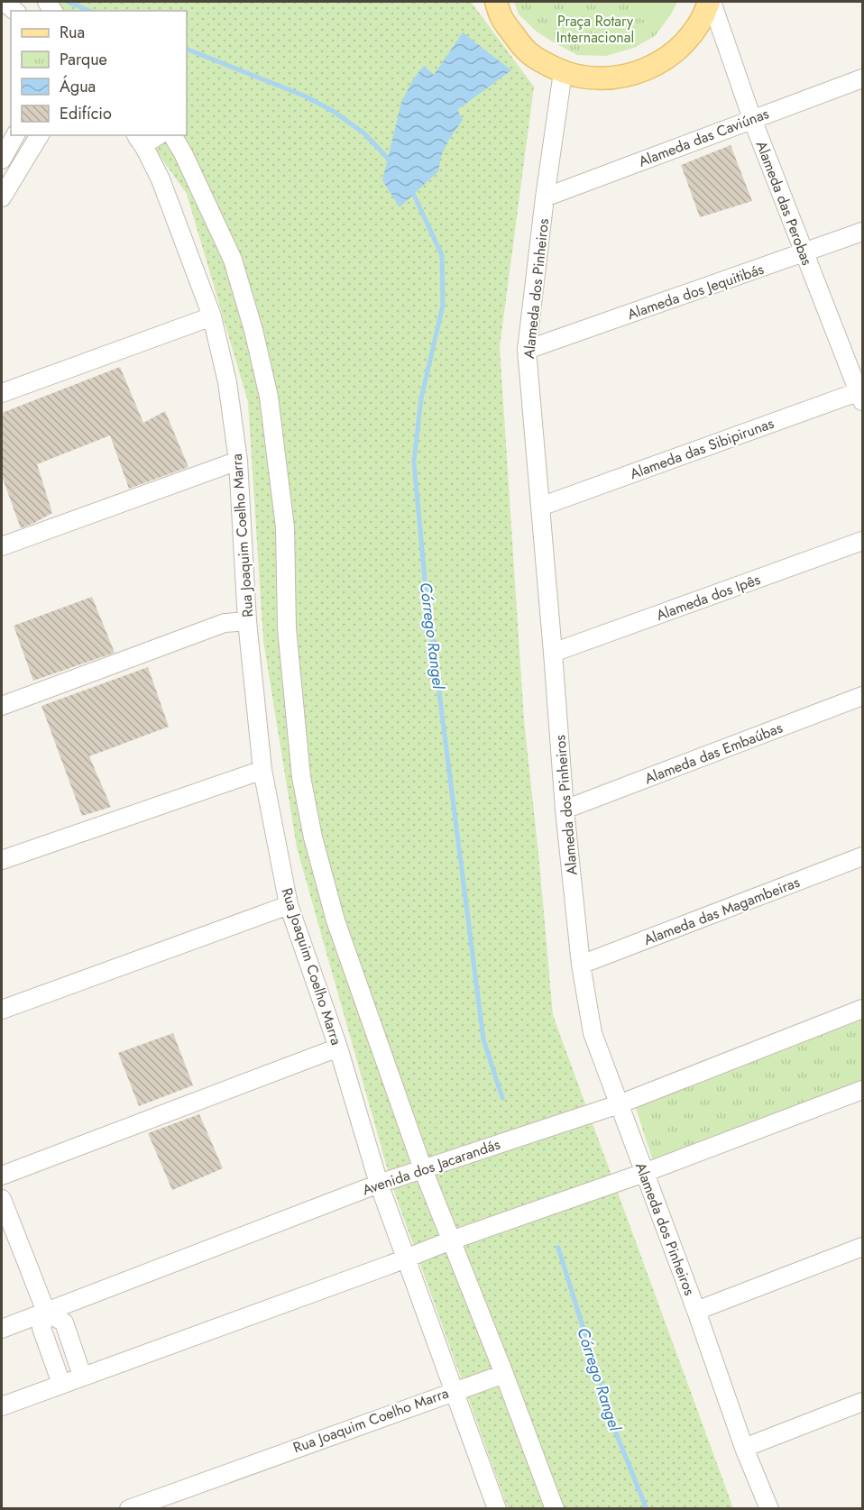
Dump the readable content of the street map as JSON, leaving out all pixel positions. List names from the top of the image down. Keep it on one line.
{"streets":{"street":["Alameda das Caviúnas","Alameda das Perobas","Alameda dos Pinheiros","Alameda dos Jequitibás","Alameda das Sibipirunas","Rua Joaquim Coelho Marra","Alameda dos Ipês","Alameda das Embaúbas","Alameda das Magambeiras","Avenida dos Jacarandás"]},"crossings":[["Alameda das Caviúnas","Alameda das Perobas"],["Alameda das Caviúnas","Alameda dos Pinheiros"],["Alameda das Perobas","Alameda dos Jequitibás"],["Alameda das Perobas","Alameda das Sibipirunas"],["Alameda dos Pinheiros","Alameda dos Jequitibás"],["Alameda dos Pinheiros","Alameda das Sibipirunas"],["Alameda dos Pinheiros","Alameda dos Ipês"],["Alameda dos Pinheiros","Alameda das Embaúbas"],["Alameda dos Pinheiros","Alameda das Magambeiras"],["Alameda dos Pinheiros","Avenida dos Jacarandás"],["Rua Joaquim Coelho Marra","Avenida dos Jacarandás"]],"water":["Córrego Rangel"],"parks":["Praça Rotary Internacional"],"legend":["Rua","Parque","Água","Edifício"]}
